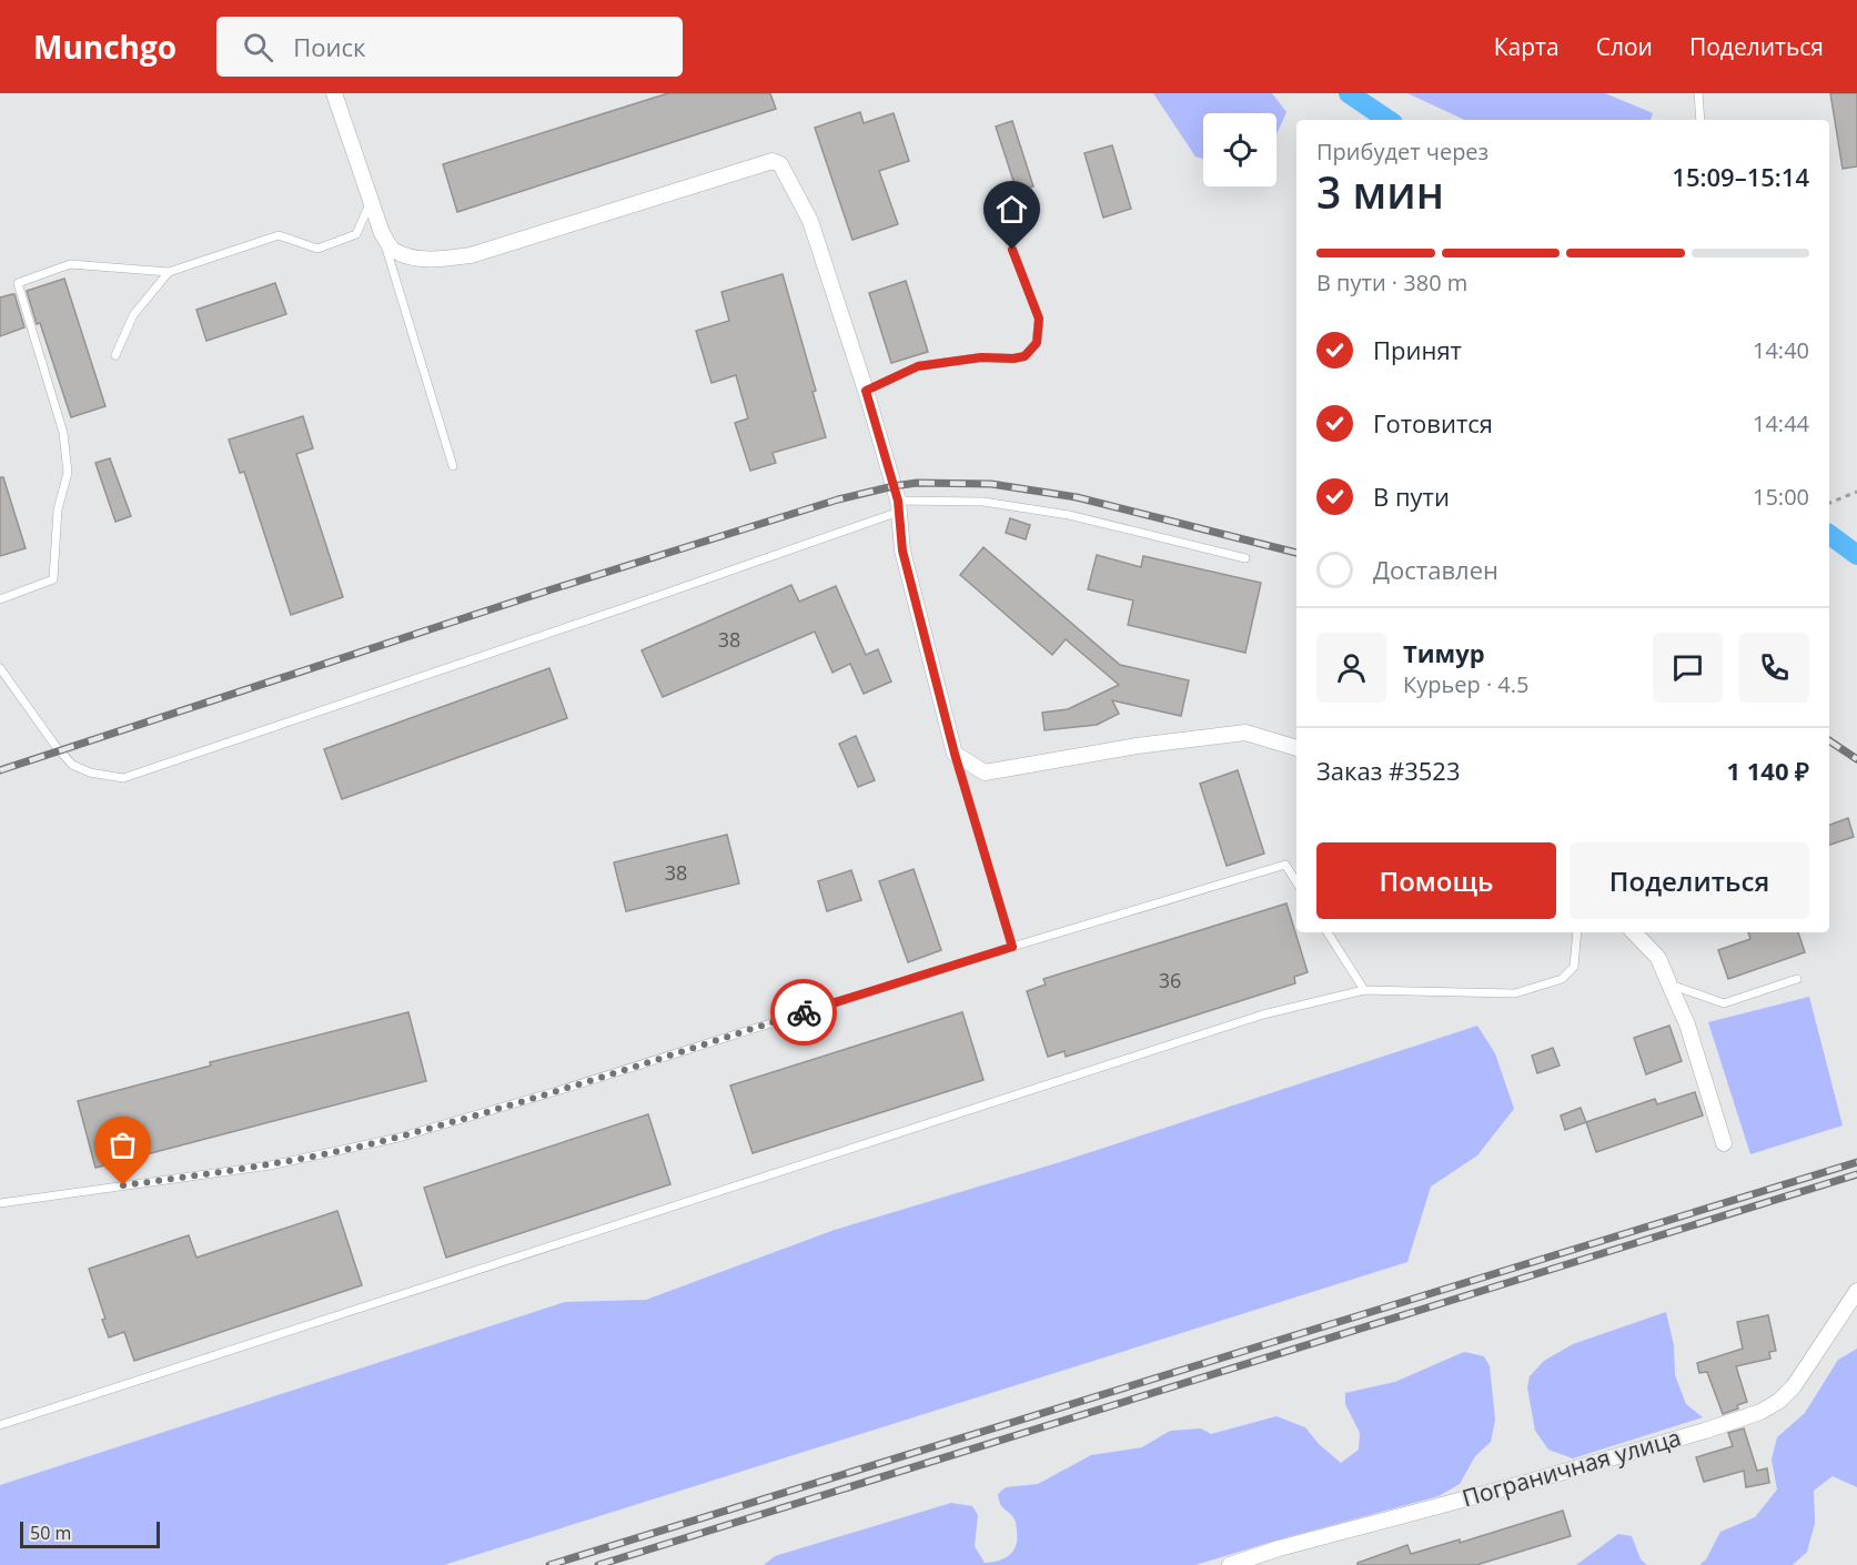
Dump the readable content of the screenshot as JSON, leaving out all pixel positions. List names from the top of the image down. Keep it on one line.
{"streets":{"street":["Пограничная улица"]},"house_numbers":["38","38","36"],"scale_bar":"50 m","page":{"header":"Munchgo","search":"Поиск","nav":["Карта","Слои","Поделиться"],"heading":["3 мин","Прибудет через","15:09–15:14"],"panel":["Тимур","Курьер · 4.5","Заказ #3523","1 140 ₽"],"bar":"В пути · 380 m","list":[["Принят","14:40"],["Готовится","14:44"],["В пути","15:00"],"Доставлен"],"buttons":["Помощь","Поделиться"],"scale":"50 m"}}
